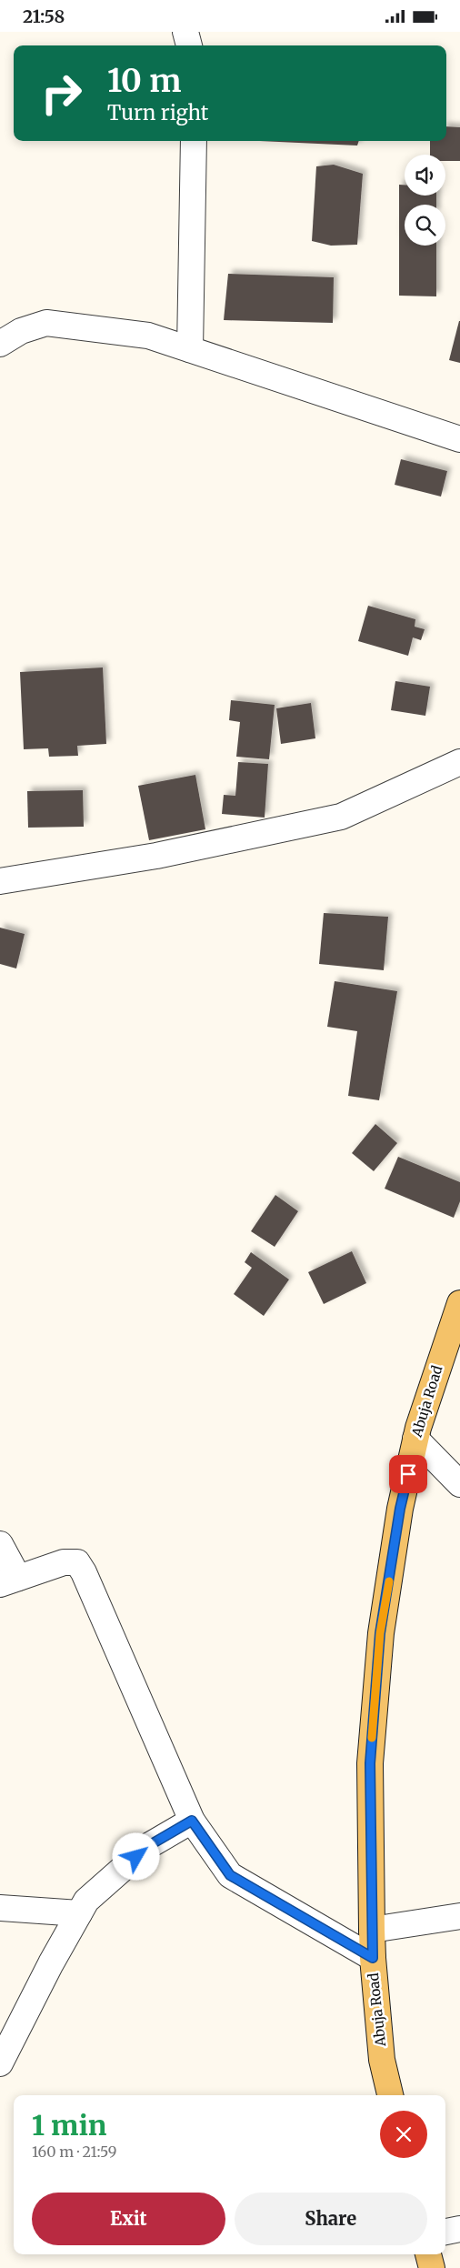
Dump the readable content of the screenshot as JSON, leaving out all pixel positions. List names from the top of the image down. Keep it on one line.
{"streets":{"main road":["Abuja Road"]},"page":{"status":"21:58","turn":["10 m","Turn right"],"heading":["1 min","160 m · 21:59"],"buttons":["Exit","Share"]}}
